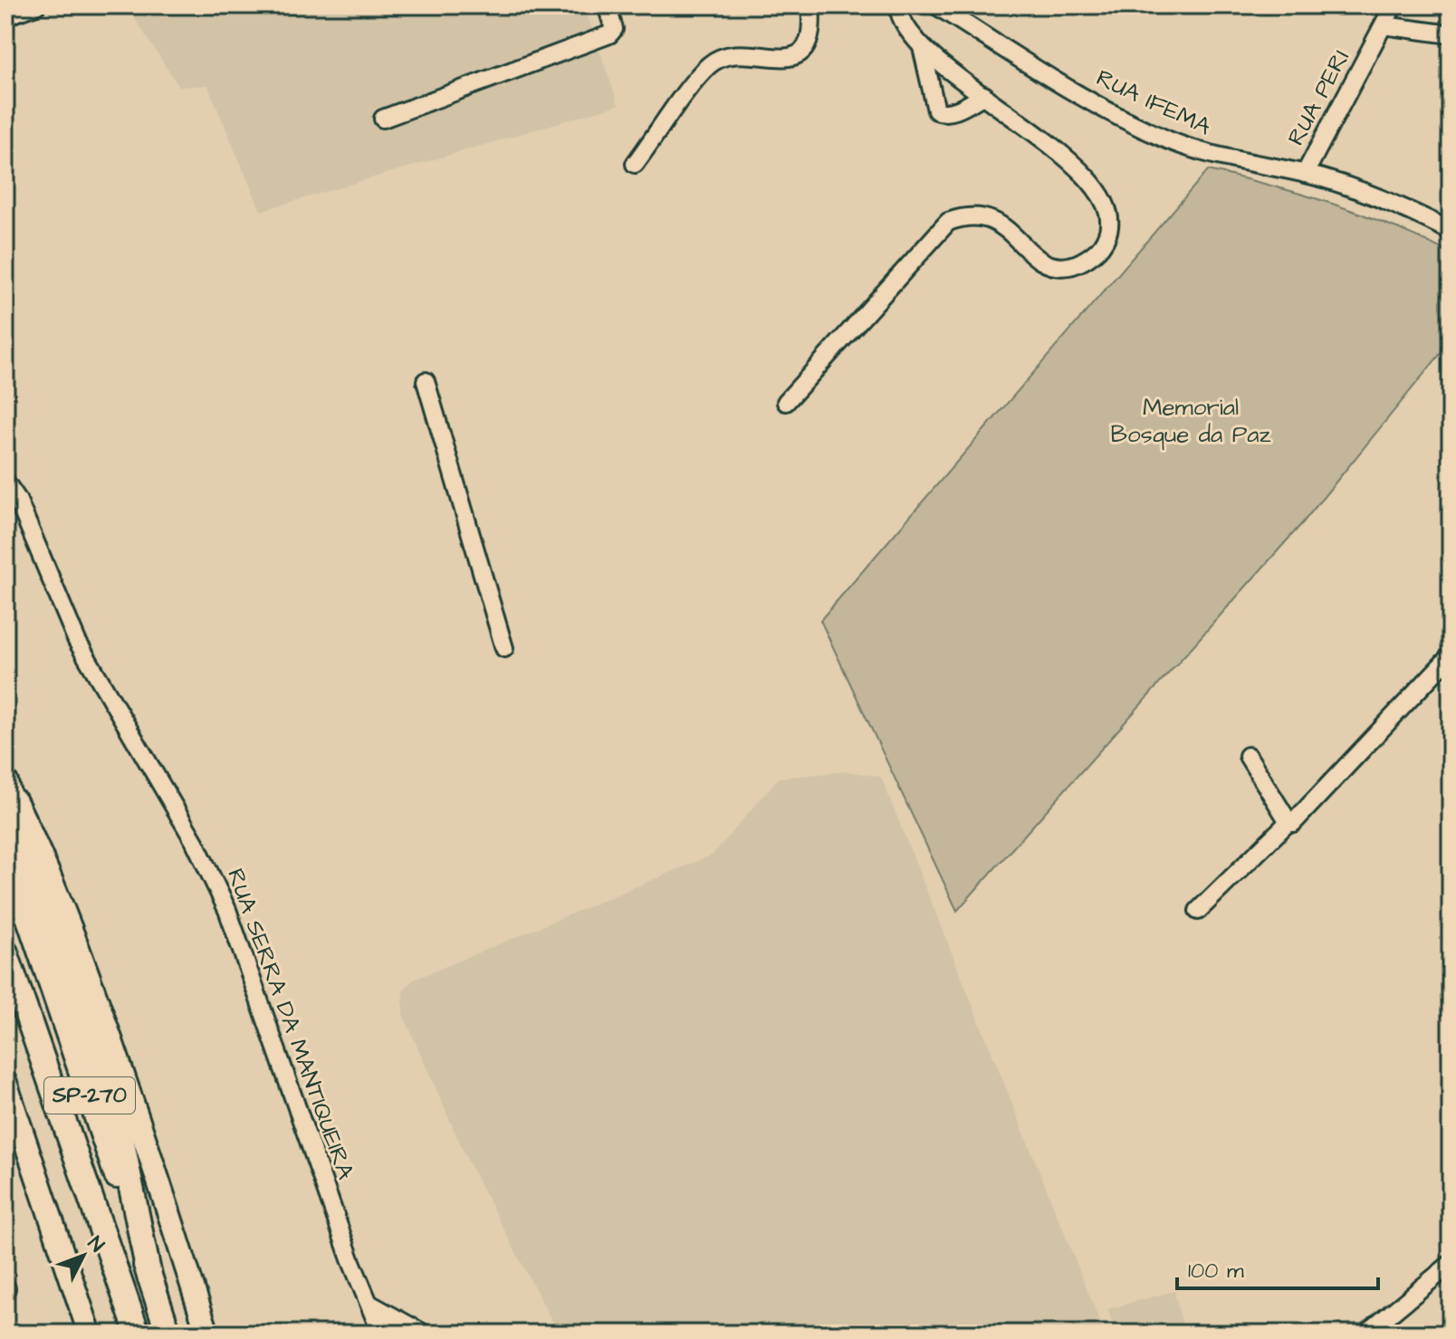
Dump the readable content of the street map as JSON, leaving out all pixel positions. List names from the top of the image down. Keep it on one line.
{"streets":{"highway":["SP-270"],"street":["RUA PERI","RUA IFEMA","RUA SERRA DA MANTIQUEIRA"]},"crossings":[["RUA PERI","RUA IFEMA"]],"parks":["Memorial Bosque da Paz"],"scale_bar":"100 m","north":"top right"}
